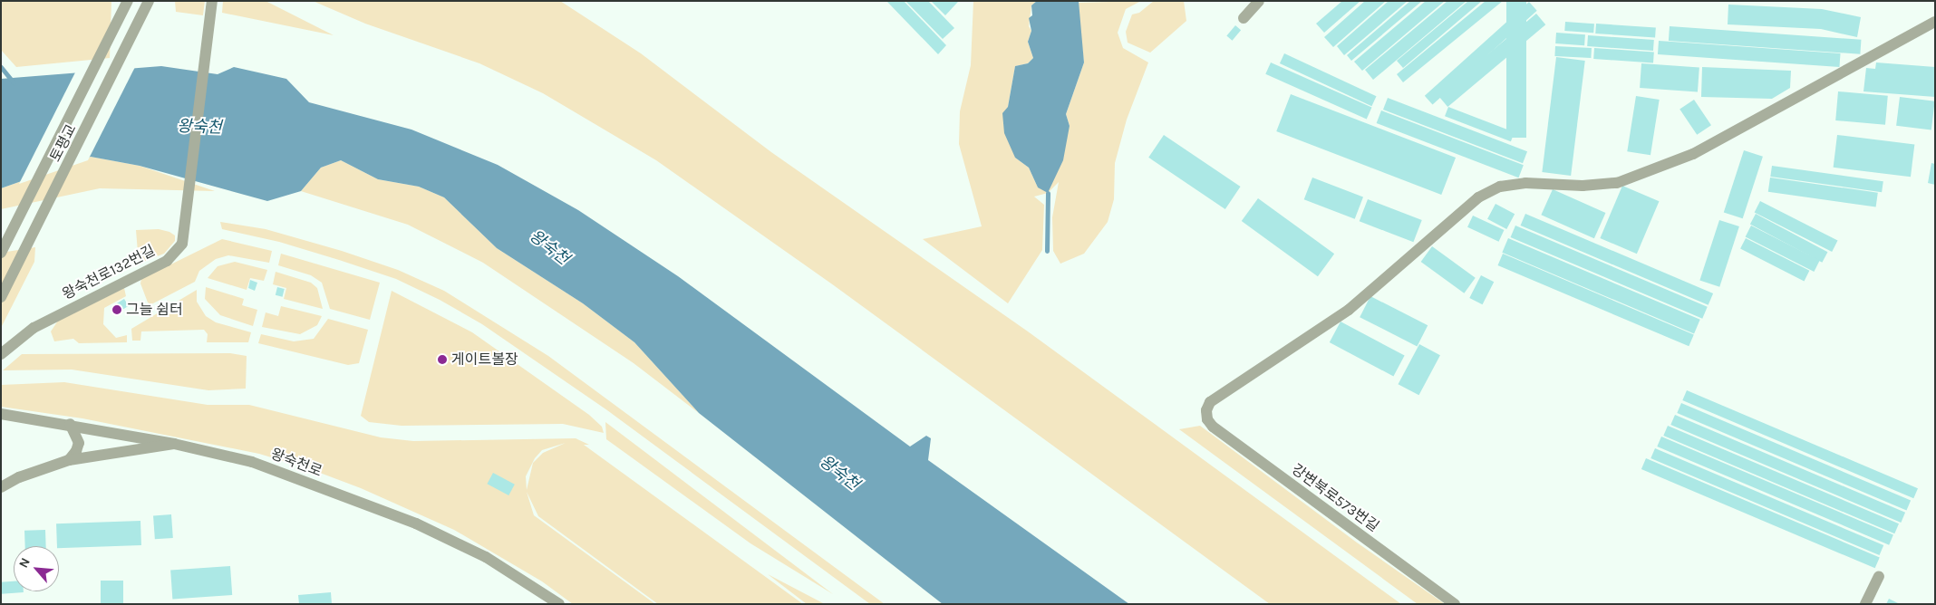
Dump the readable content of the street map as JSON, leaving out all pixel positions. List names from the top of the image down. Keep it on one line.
{"streets":{"street":["토평교","왕숙천로132번길","왕숙천로","강변북로573번길"]},"water":["왕숙천"],"places":["그늘 쉼터","게이트볼장"],"north":"top left"}
